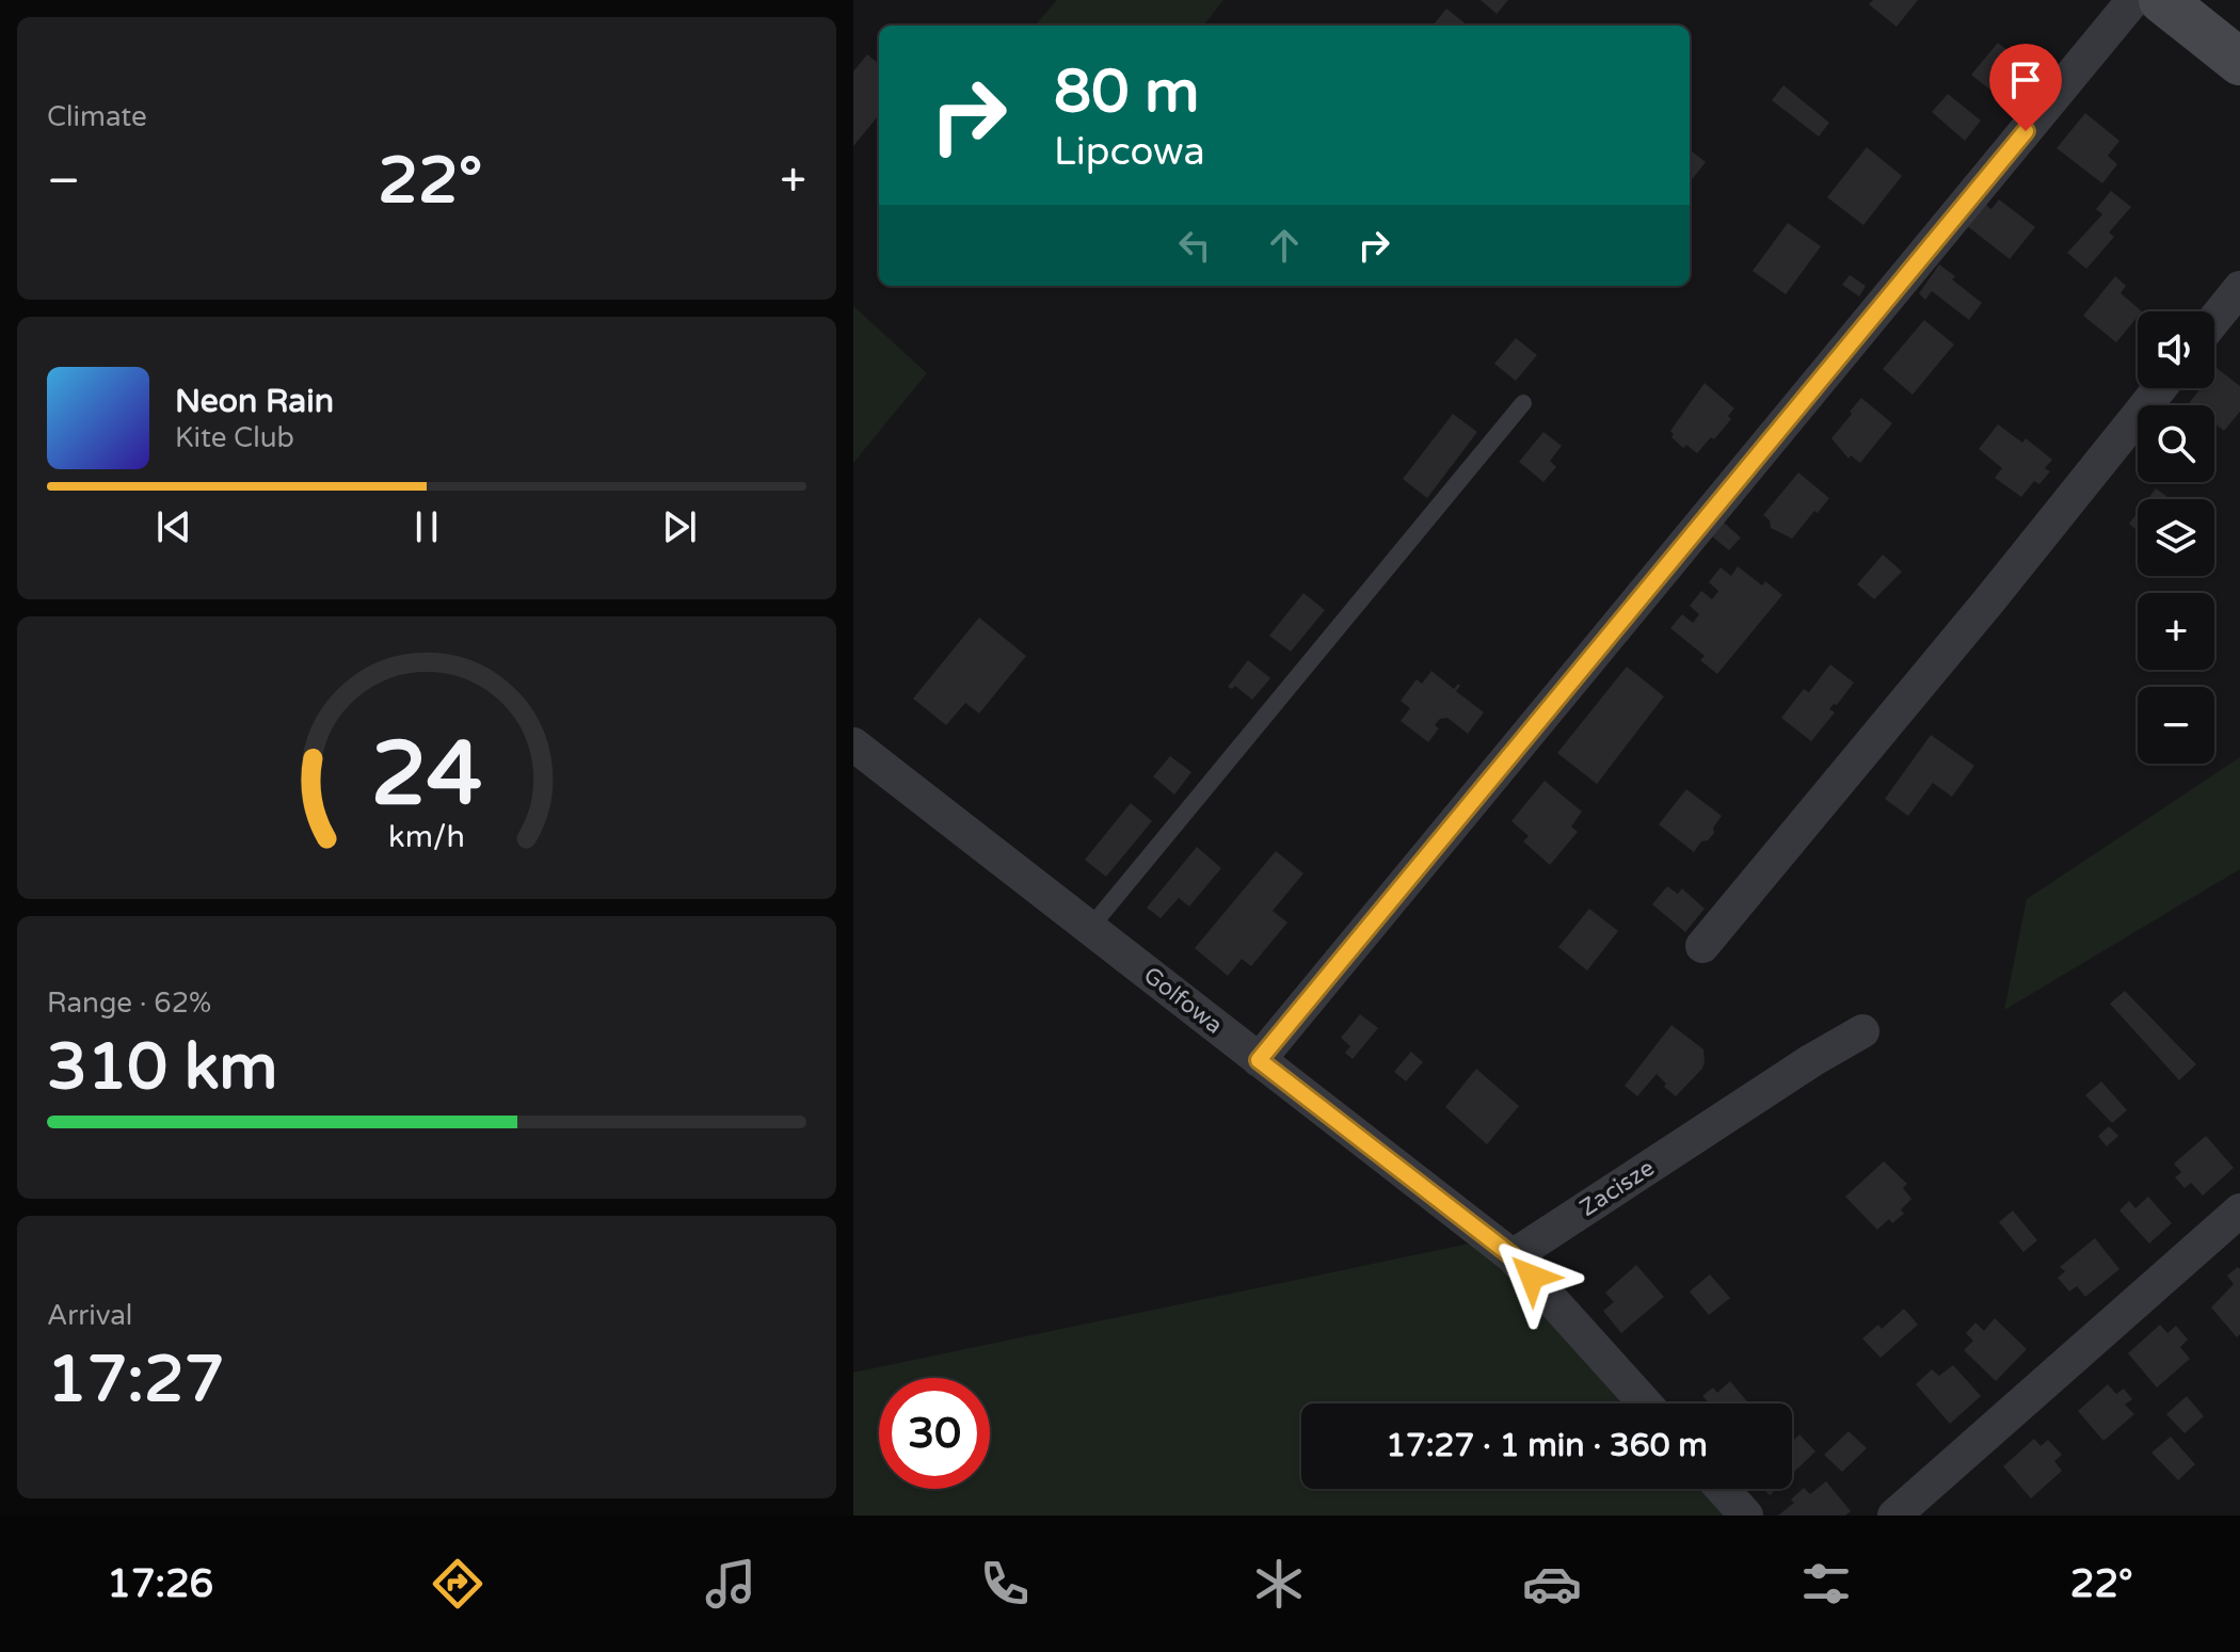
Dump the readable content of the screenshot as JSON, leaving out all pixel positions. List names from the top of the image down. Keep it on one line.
{"streets":{"street":["Golfowa","Zacisze"]},"crossings":[["Golfowa","Zacisze"]],"page":{"tile":["Climate",["Range · 62%","310 km"],["Arrival","17:27"]],"turn":["80 m","Lipcowa"],"heat":["−","22°","+"],"map_buttons":["+","−"],"song":["Neon Rain","Kite Club"],"limit":"30","trip":"17:27 · 1 min · 360 m","tabs":["17:26","22°"],"gauge":["24","km/h"]}}
